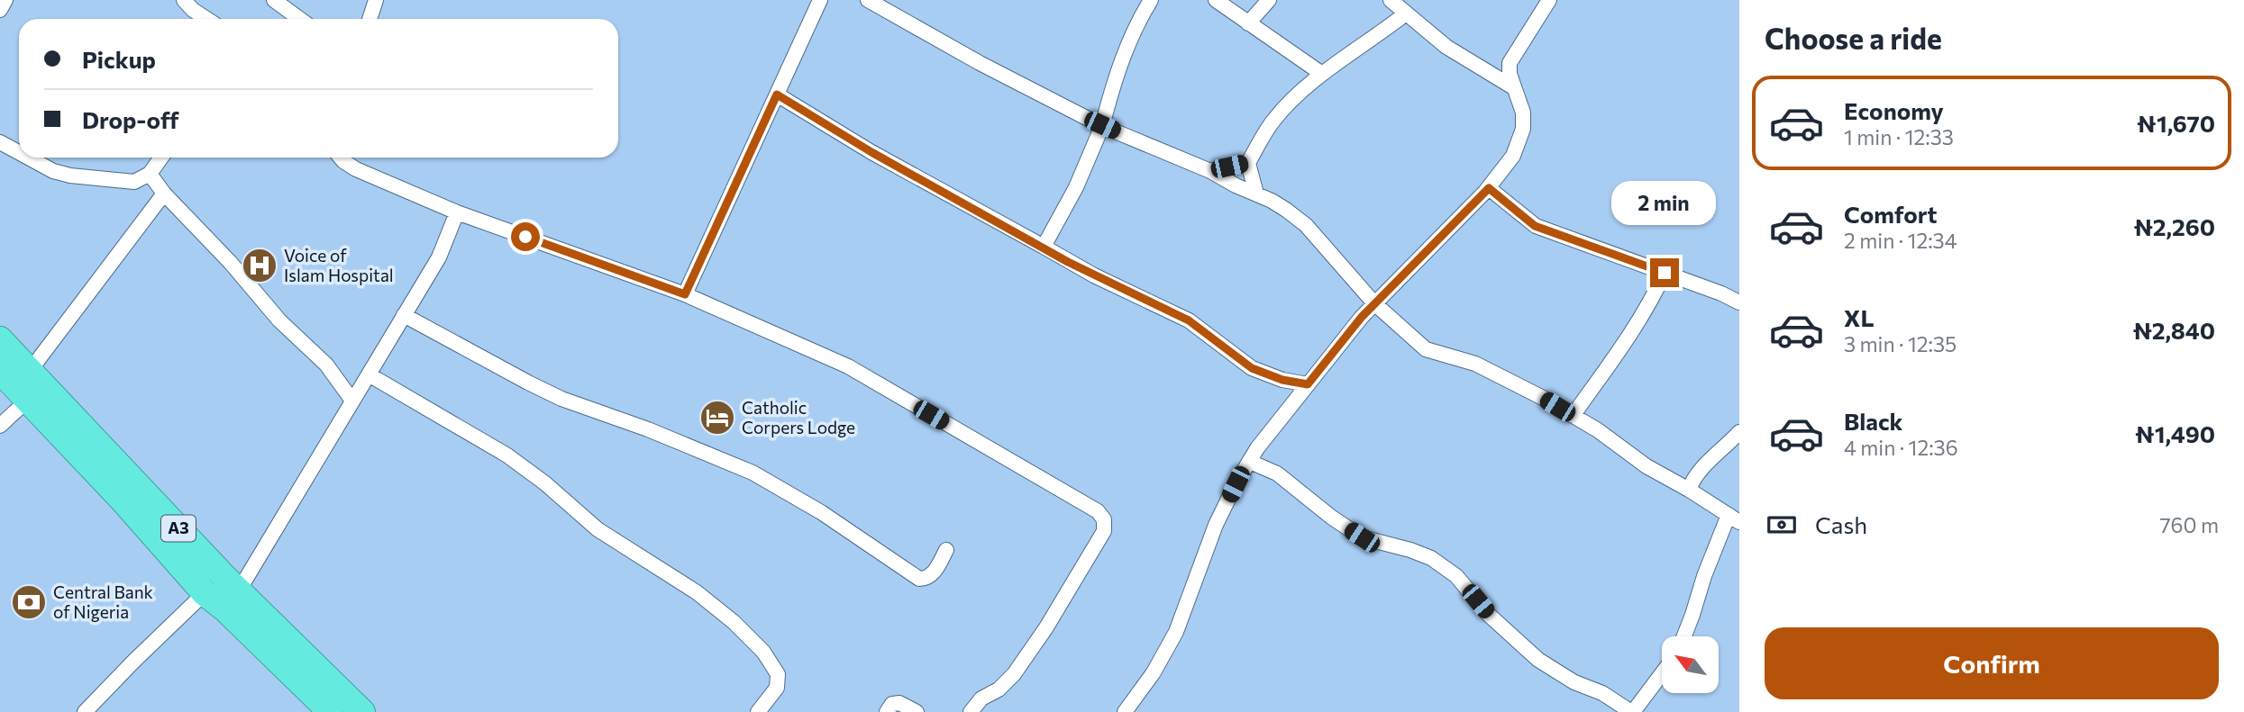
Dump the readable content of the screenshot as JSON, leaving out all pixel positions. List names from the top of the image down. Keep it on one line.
{"streets":{"highway":["A3"]},"places":{"hospital":["Voice of Islam Hospital"],"hotel":["Catholic Corpers Lodge"],"bank":["Central Bank of Nigeria"]},"north":"top left","page":{"heading":"Choose a ride","banner":["Pickup","Drop-off"],"list":[{"name":"Economy","note":"1 min · 12:33","value":"₦1,670"},{"name":"Comfort","note":"2 min · 12:34","value":"₦2,260"},{"name":"XL","note":"3 min · 12:35","value":"₦2,840"},{"name":"Black","note":"4 min · 12:36","value":"₦1,490"}],"bubble":"2 min","pay":["Cash","760 m"],"buttons":"Confirm"}}
